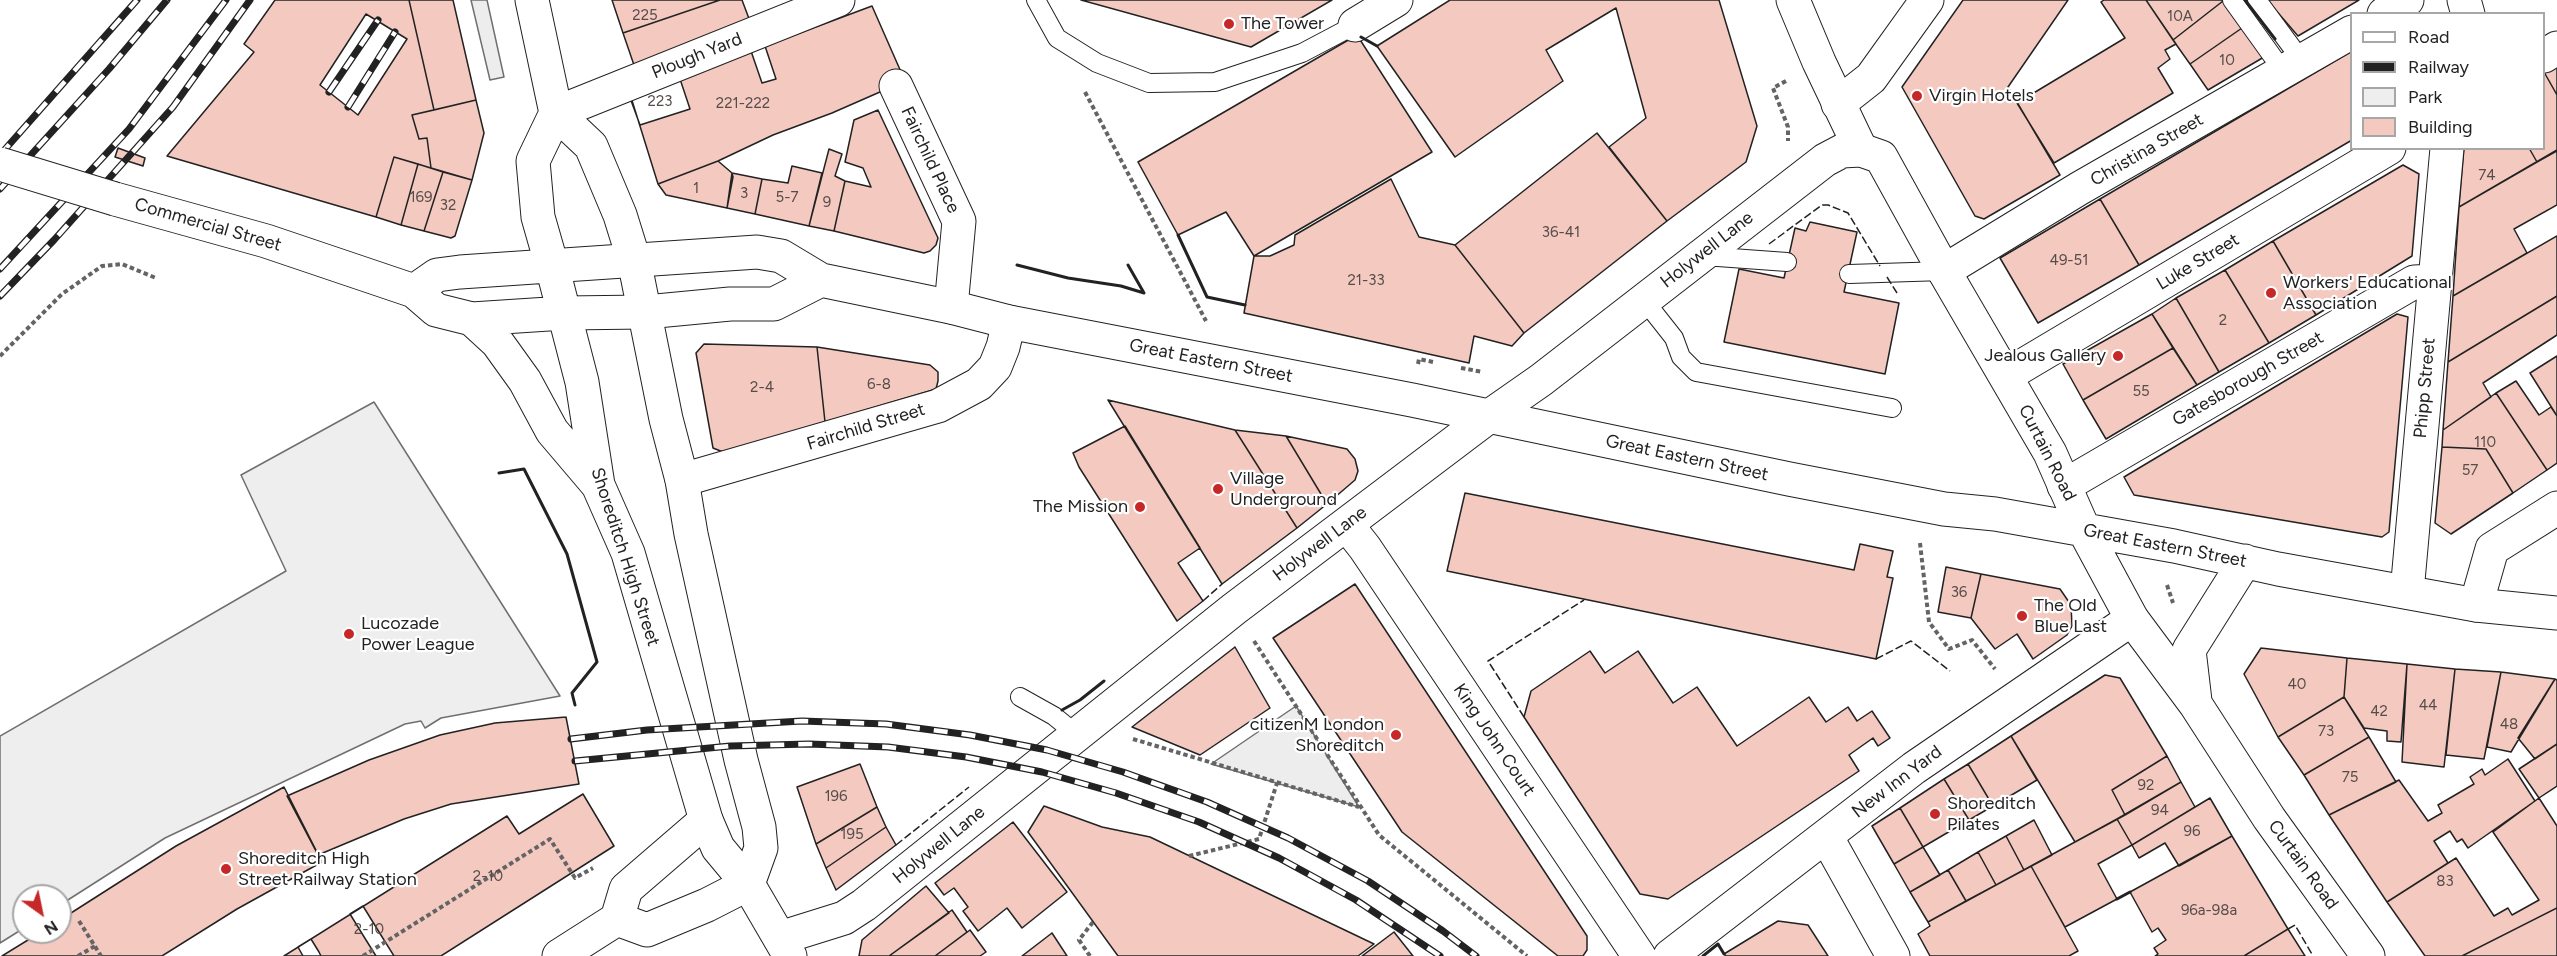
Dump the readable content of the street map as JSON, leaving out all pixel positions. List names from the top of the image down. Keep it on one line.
{"streets":{"main road":["Plough Yard","Christina Street","Fairchild Place","Commercial Street","Holywell Lane","Luke Street","Great Eastern Street","Gatesborough Street","Phipp Street","Fairchild Street","Curtain Road","Shoreditch High Street","King John Court","New Inn Yard"]},"crossings":[["Plough Yard","Shoreditch High Street"],["Christina Street","Curtain Road"],["Fairchild Place","Great Eastern Street"],["Commercial Street","Shoreditch High Street"],["Holywell Lane","Great Eastern Street"],["Holywell Lane","Curtain Road"],["Holywell Lane","Shoreditch High Street"],["Holywell Lane","King John Court"],["Luke Street","Curtain Road"],["Great Eastern Street","Phipp Street"],["Great Eastern Street","Fairchild Street"],["Great Eastern Street","Curtain Road"],["Gatesborough Street","Phipp Street"],["Gatesborough Street","Curtain Road"],["Curtain Road","New Inn Yard"]],"places":["The Tower","Virgin Hotels","Workers' Educational Association","Jealous Gallery","Village Underground","The Mission","The Old Blue Last","Lucozade Power League","citizenM London Shoreditch","Shoreditch Pilates","Shoreditch High Street Railway Station"],"house_numbers":["225","10A","10","223","221-222","74","1","3","169","5-7","9","32","36-41","49-51","21-33","2","6-8","2-4","55","110","57","36","40","44","42","48","73","75","92","196","94","96","195","2-10","83","96a-98a","2-10"],"legend":["Road","Railway","Park","Building"],"north":"bottom right"}
